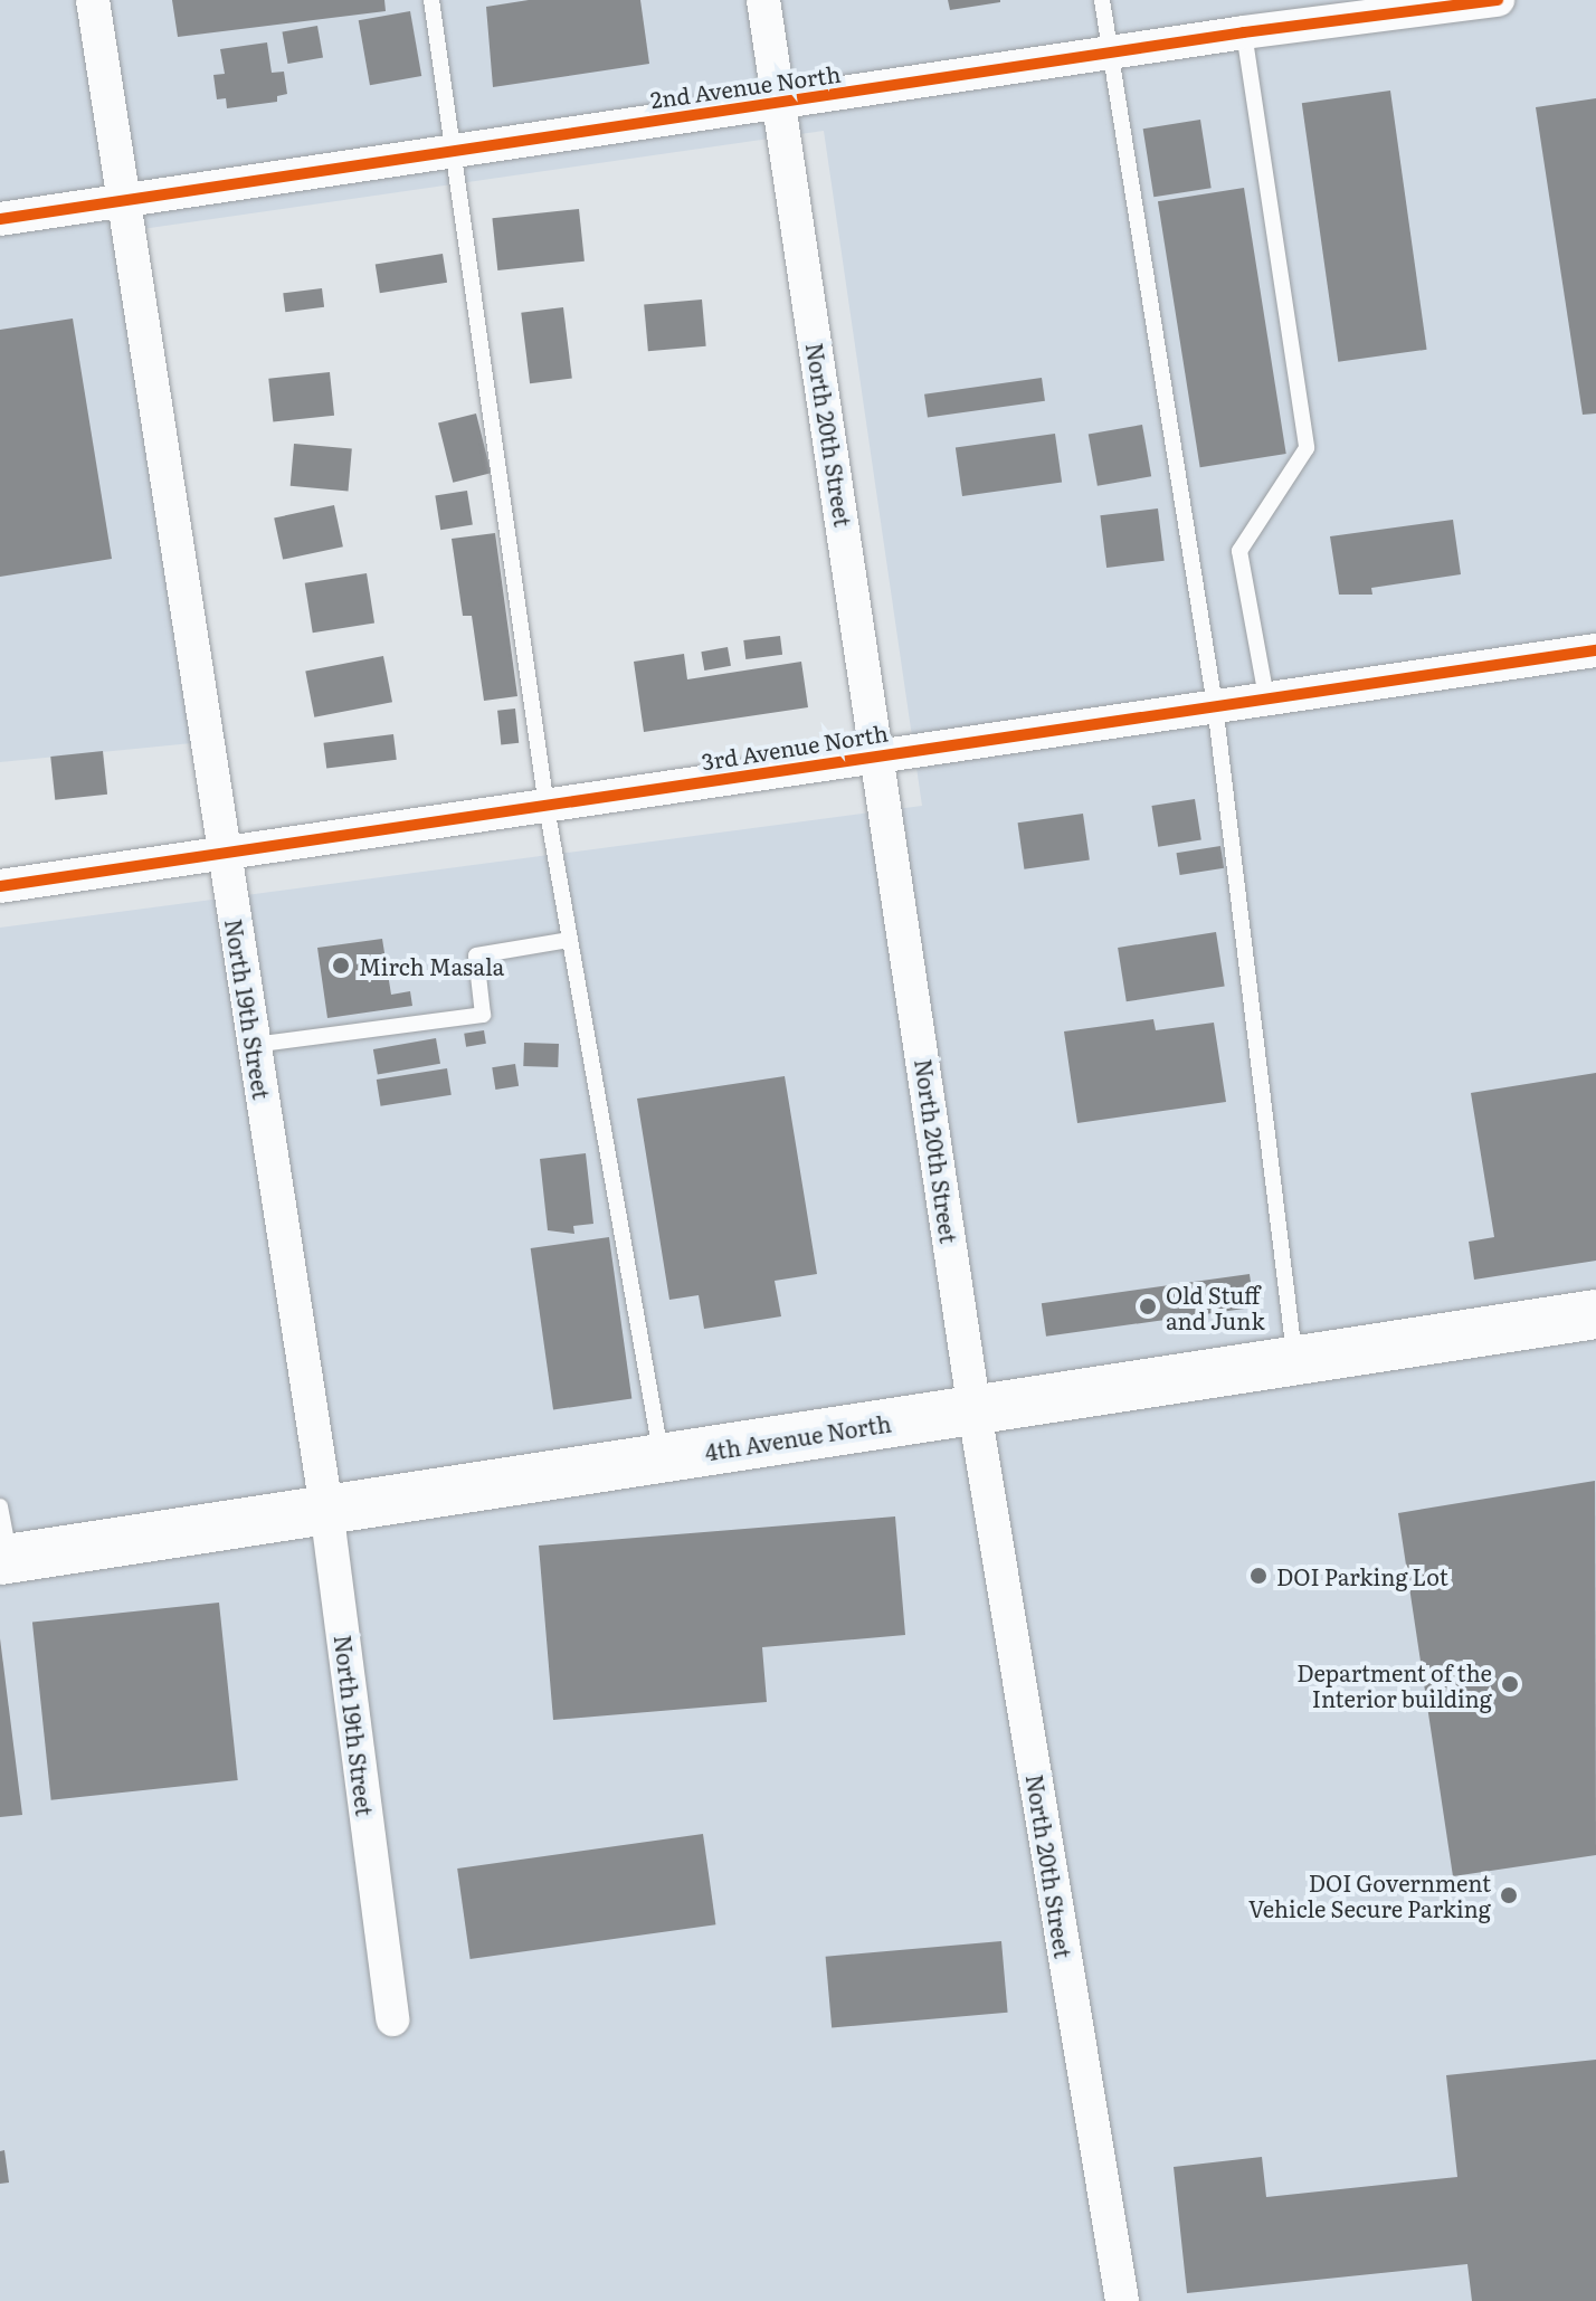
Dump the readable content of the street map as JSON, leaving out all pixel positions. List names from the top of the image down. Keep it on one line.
{"streets":{"main road":["4th Avenue North"],"street":["2nd Avenue North","North 20th Street","3rd Avenue North","North 19th Street"]},"crossings":[["2nd Avenue North","North 20th Street"],["2nd Avenue North","North 19th Street"],["North 20th Street","3rd Avenue North"],["North 20th Street","4th Avenue North"],["3rd Avenue North","North 19th Street"],["North 19th Street","4th Avenue North"]],"places":["Mirch Masala","Old Stuff and Junk","DOI Parking Lot","Department of the Interior building","DOI Government Vehicle Secure Parking"]}
